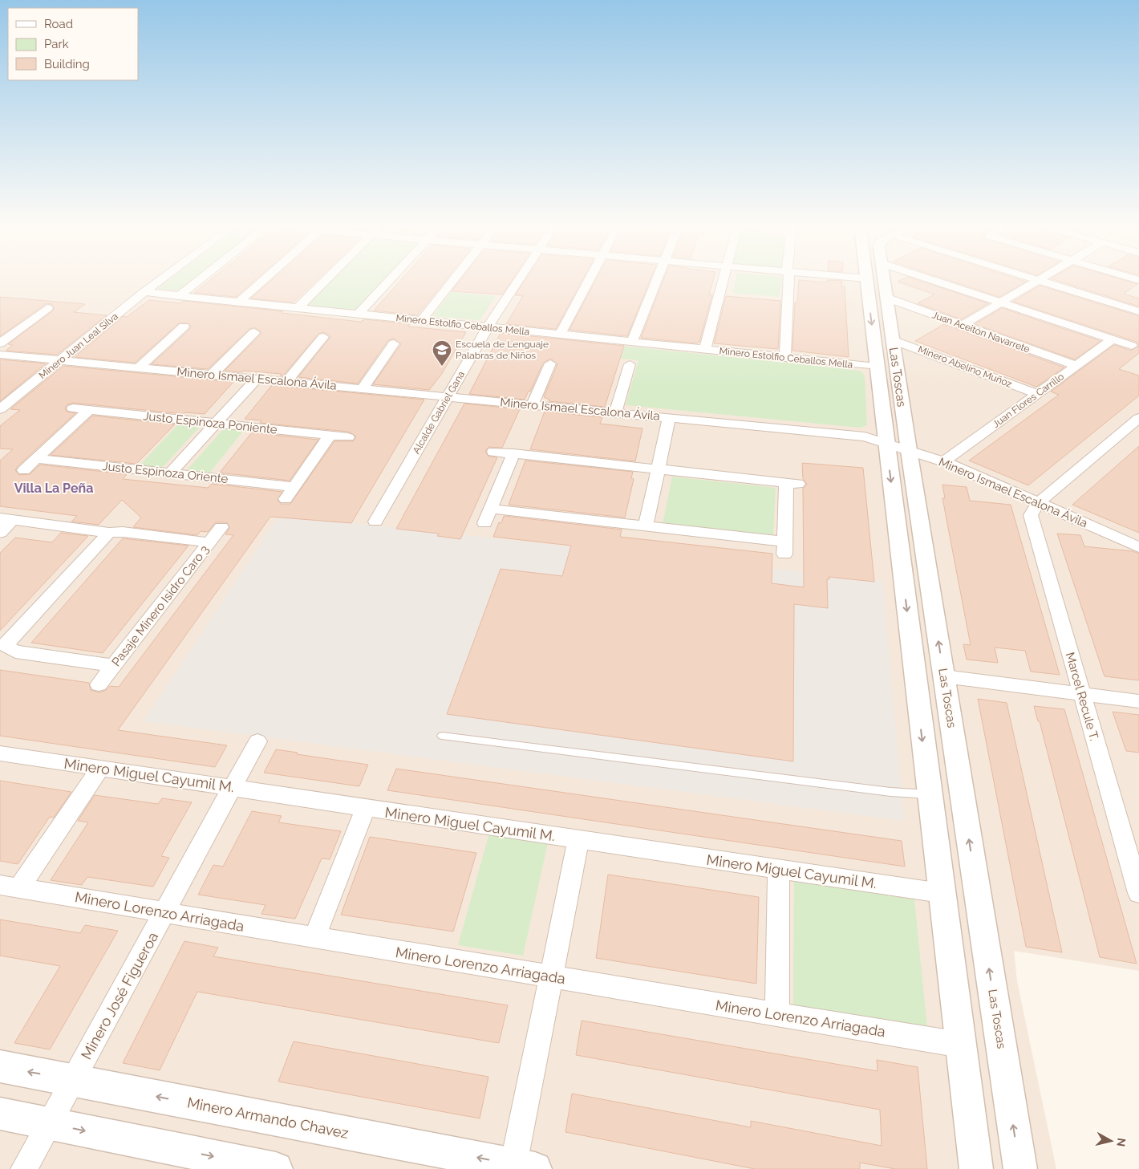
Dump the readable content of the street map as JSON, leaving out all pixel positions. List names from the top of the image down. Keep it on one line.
{"streets":{"street":["Minero Estolfio Ceballos Mella","Juan Aceitón Navarrete","Minero Juan Leal Silva","Minero Abelino Muñoz","Las Toscas","Minero Ismael Escalona Ávila","Juan Flores Carrillo","Alcalde Gabriel Gana","Justo Espinoza Poniente","Justo Espinoza Oriente","Pasaje Minero Isidro Caro 3","Marcel Recule T.","Minero Miguel Cayumil M.","Minero Lorenzo Arriagada","Minero José Figueroa","Minero Armando Chavez"]},"crossings":[["Minero Estolfio Ceballos Mella","Minero Juan Leal Silva"],["Minero Estolfio Ceballos Mella","Las Toscas"],["Minero Estolfio Ceballos Mella","Alcalde Gabriel Gana"],["Juan Aceitón Navarrete","Las Toscas"],["Juan Aceitón Navarrete","Juan Flores Carrillo"],["Minero Juan Leal Silva","Minero Ismael Escalona Ávila"],["Minero Abelino Muñoz","Las Toscas"],["Minero Abelino Muñoz","Juan Flores Carrillo"],["Las Toscas","Minero Ismael Escalona Ávila"],["Las Toscas","Minero Miguel Cayumil M."],["Las Toscas","Minero Lorenzo Arriagada"],["Minero Ismael Escalona Ávila","Juan Flores Carrillo"],["Minero Ismael Escalona Ávila","Alcalde Gabriel Gana"],["Minero Ismael Escalona Ávila","Marcel Recule T."],["Minero Miguel Cayumil M.","Minero José Figueroa"],["Minero Lorenzo Arriagada","Minero José Figueroa"],["Minero José Figueroa","Minero Armando Chavez"]],"districts":["Villa La Peña"],"places":{"school or university":["Escuela de Lenguaje Palabras de Niños"]},"legend":["Road","Park","Building"],"north":"right"}
